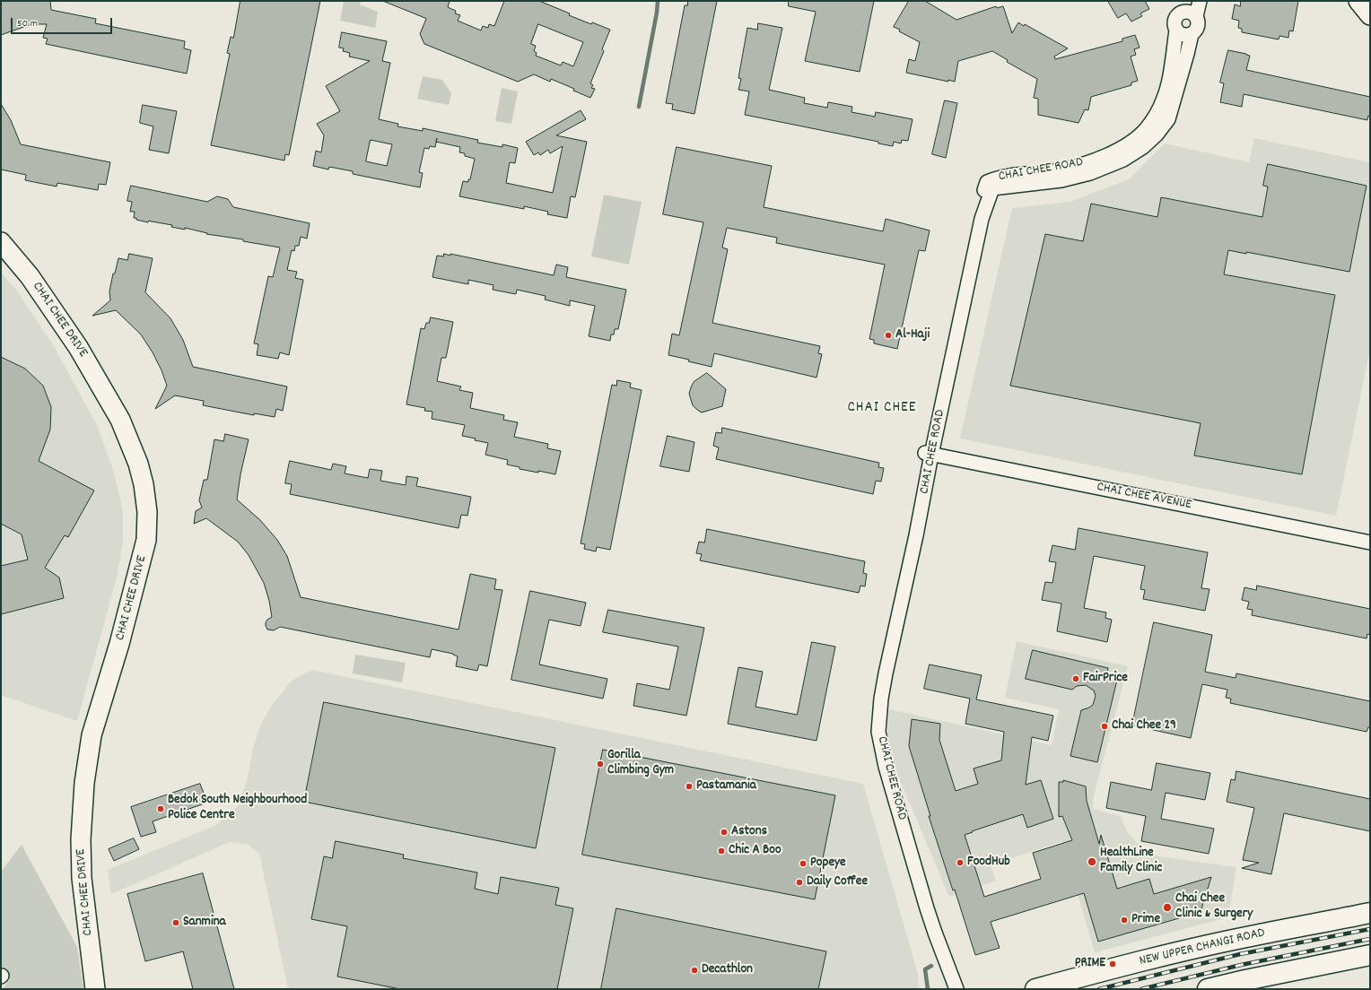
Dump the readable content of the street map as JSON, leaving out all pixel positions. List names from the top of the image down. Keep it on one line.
{"streets":{"main road":["NEW UPPER CHANGI ROAD"],"street":["CHAI CHEE ROAD","CHAI CHEE DRIVE","CHAI CHEE AVENUE"]},"crossings":[["CHAI CHEE ROAD","CHAI CHEE AVENUE"]],"districts":["CHAI CHEE"],"places":["Al-Haji","FairPrice","Chai Chee 29","Gorilla Climbing Gym","Pastamania","Bedok South Neighbourhood Police Centre","Astons","Chic A Boo","HealthLine Family Clinic","FoodHub","Popeye","Daily Coffee","Chai Chee Clinic & Surgery","Prime","Sanmina","PRIME","Decathlon"],"scale_bar":"50 m"}
